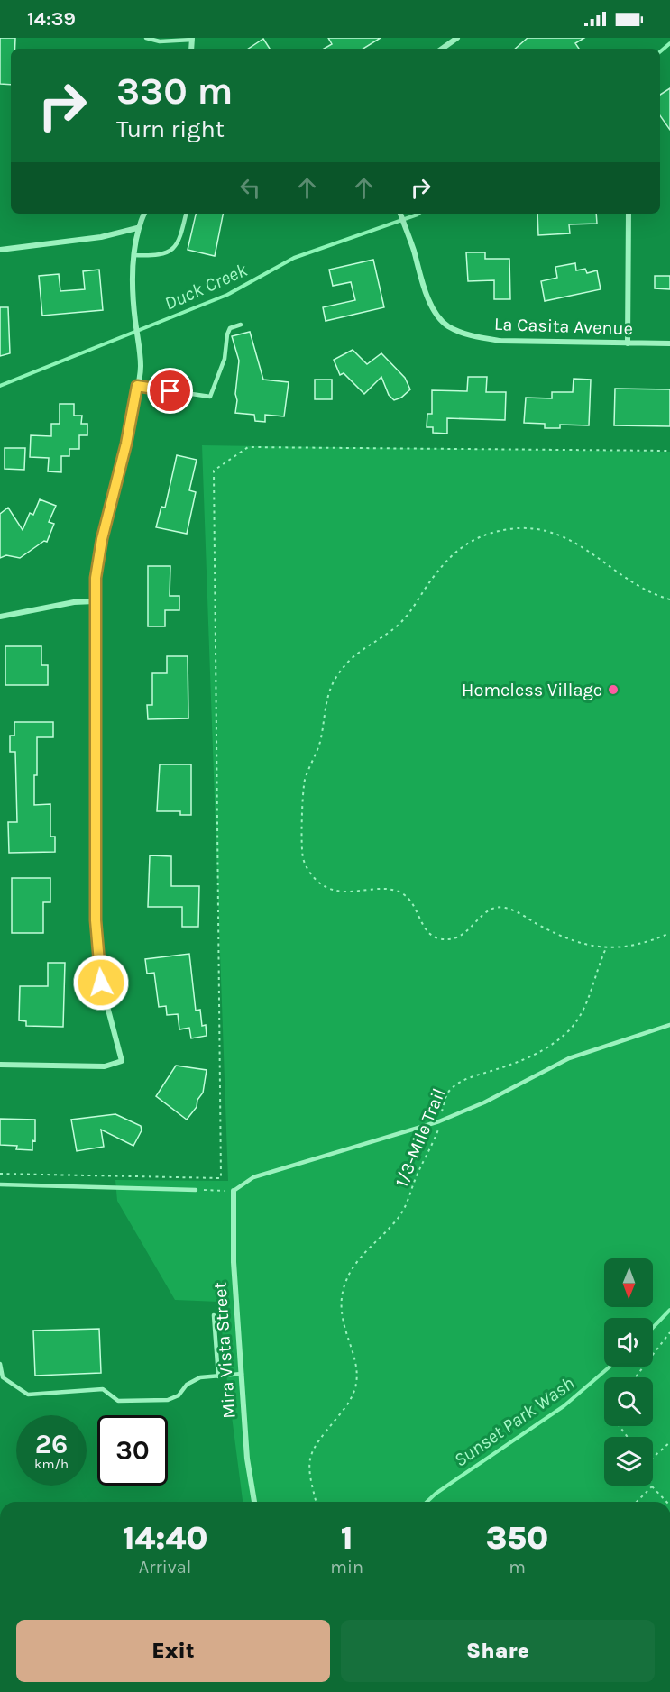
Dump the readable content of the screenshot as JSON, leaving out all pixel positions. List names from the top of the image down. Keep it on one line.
{"streets":{"street":["La Casita Avenue","Mira Vista Street"],"path":["1/3-Mile Trail"]},"water":["Duck Creek","Sunset Park Wash"],"places":["Homeless Village"],"north":"bottom","page":{"status":"14:39","turn":["330 m","Turn right"],"speed":"26 km/h","limit":"30","eta":["14:40","Arrival","1","min","350","m"],"buttons":["Exit","Share"]}}
